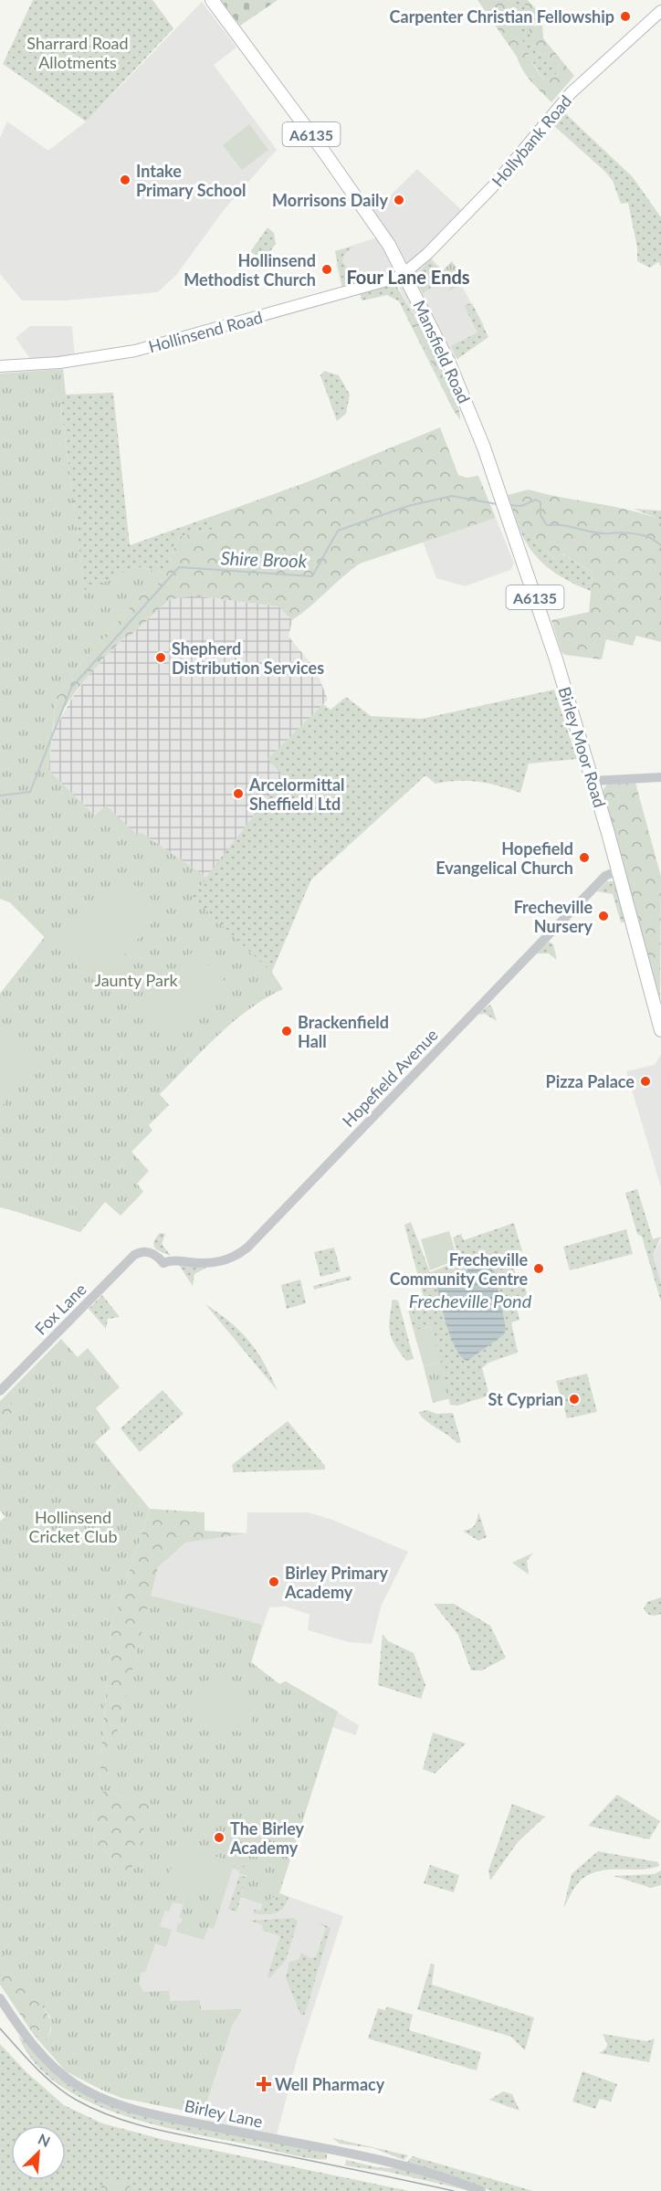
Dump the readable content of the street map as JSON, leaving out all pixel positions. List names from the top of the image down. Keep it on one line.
{"streets":{"main road":["A6135","Hollybank Road","Hollinsend Road","Mansfield Road","Birley Moor Road"],"street":["Hopefield Avenue","Fox Lane","Birley Lane"]},"crossings":[["Hollybank Road","Hollinsend Road"],["Hollybank Road","Mansfield Road"],["Hollinsend Road","Mansfield Road"],["Mansfield Road","Birley Moor Road"],["Birley Moor Road","Hopefield Avenue"],["Hopefield Avenue","Fox Lane"]],"districts":["Four Lane Ends"],"water":["Shire Brook","Frecheville Pond"],"parks":["Sharrard Road Allotments","Jaunty Park","Hollinsend Cricket Club"],"places":{"other":["Carpenter Christian Fellowship","Intake Primary School","Morrisons Daily","Hollinsend Methodist Church","Shepherd Distribution Services","Arcelormittal Sheffield Ltd","Hopefield Evangelical Church","Frecheville Nursery","Brackenfield Hall","Pizza Palace","Frecheville Community Centre","St Cyprian","Birley Primary Academy","The Birley Academy"],"health":["Well Pharmacy"]},"north":"top right"}
